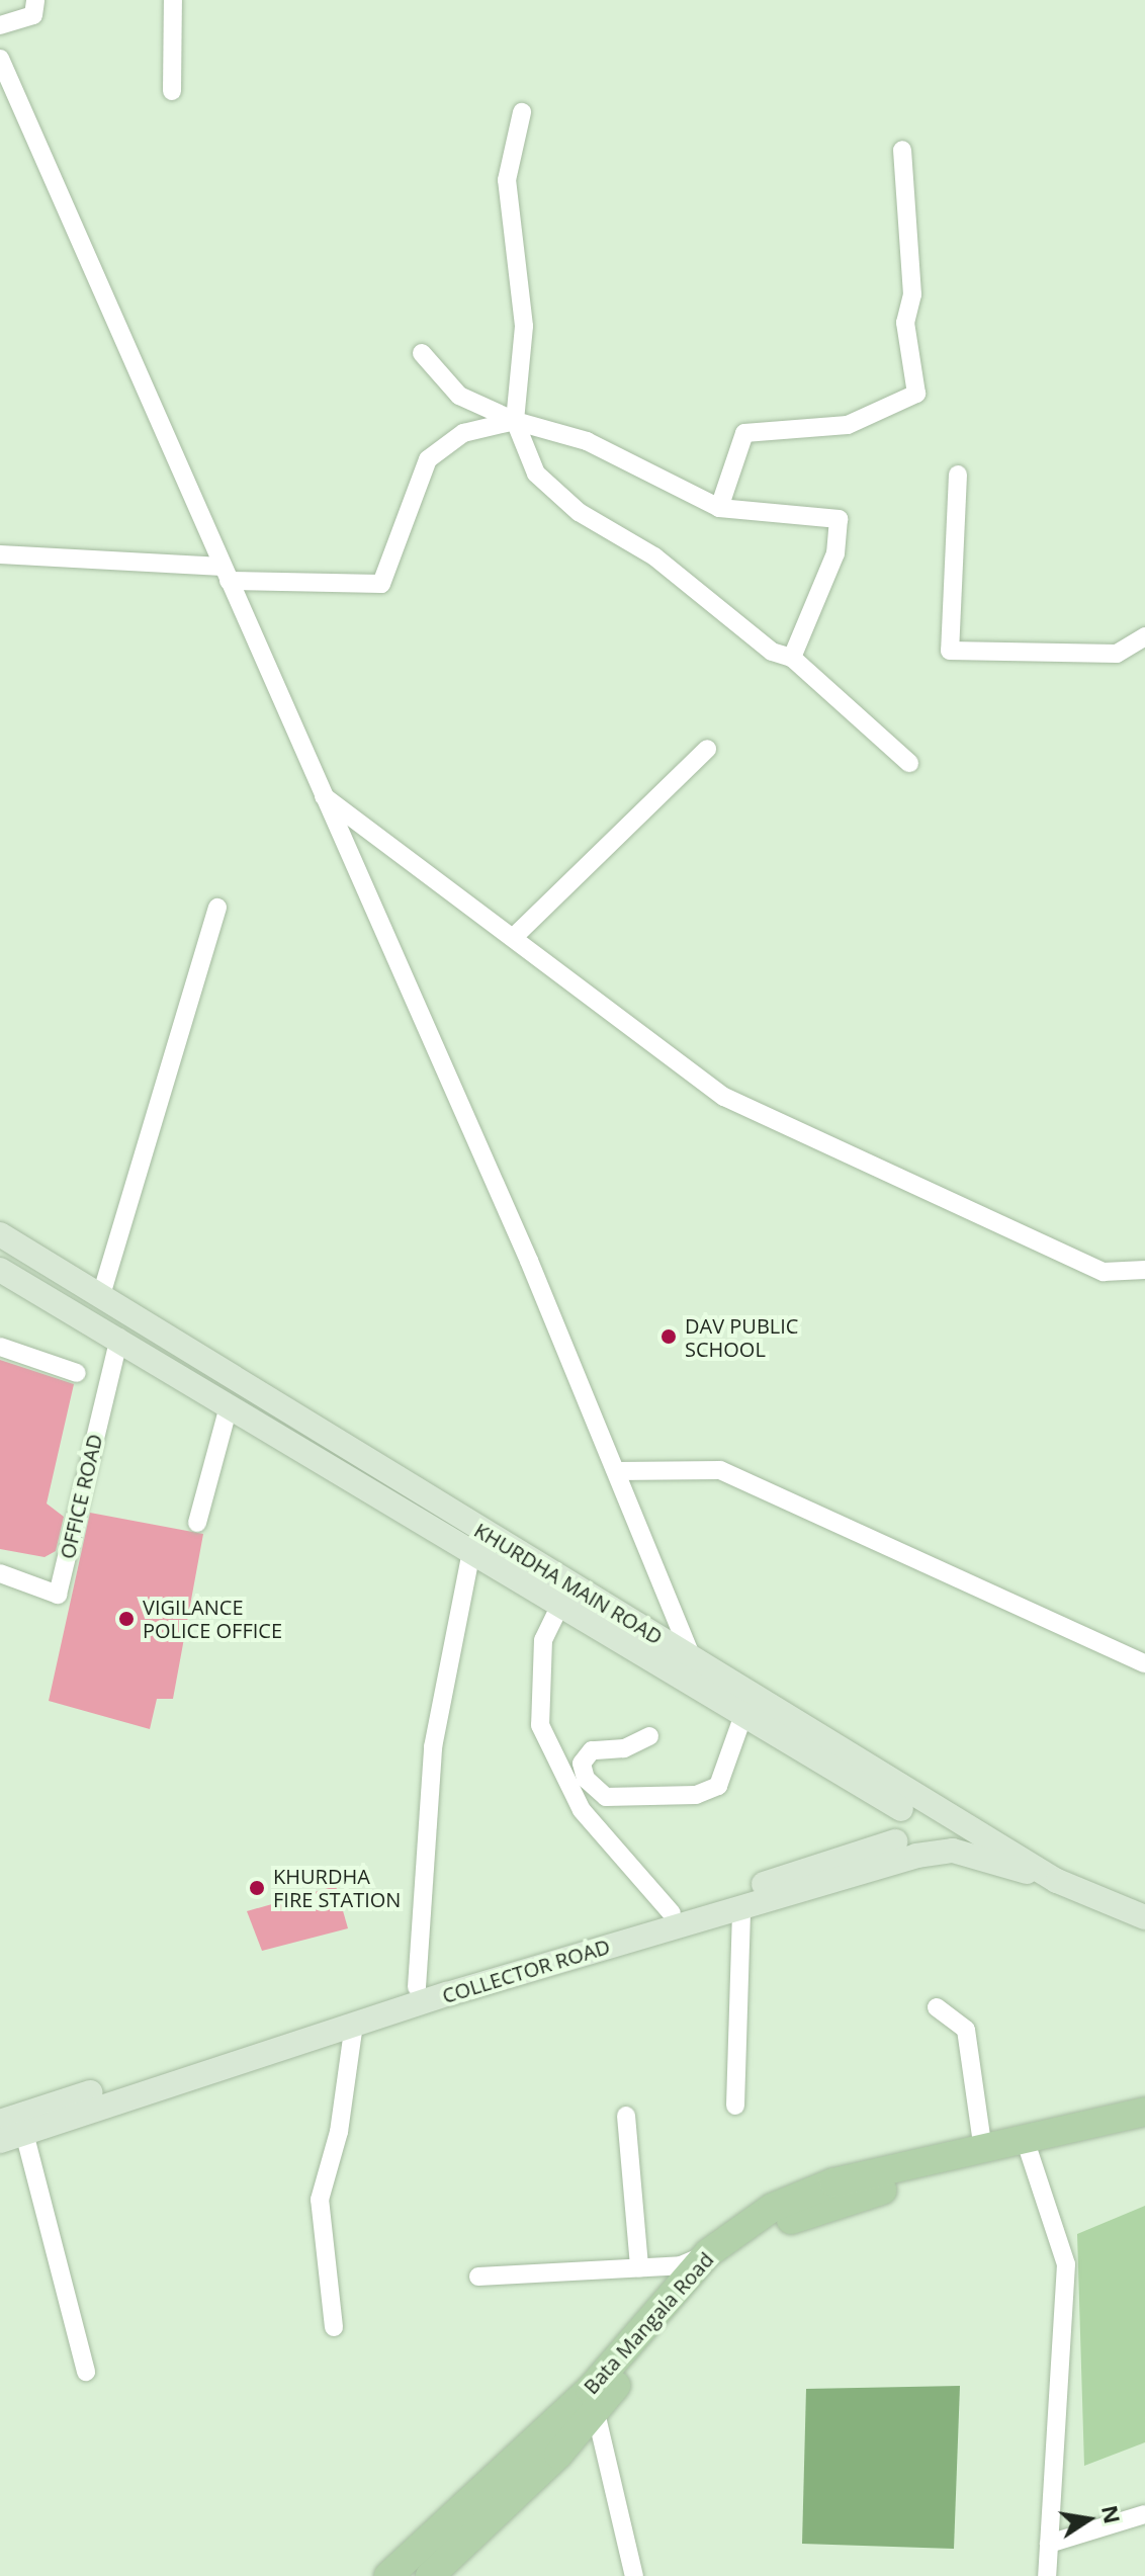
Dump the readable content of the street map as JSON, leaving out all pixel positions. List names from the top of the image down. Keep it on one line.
{"streets":{"main road":["KHURDHA MAIN ROAD","COLLECTOR ROAD","Bata Mangala Road"],"street":["OFFICE ROAD"]},"crossings":[["OFFICE ROAD","KHURDHA MAIN ROAD"],["KHURDHA MAIN ROAD","COLLECTOR ROAD"]],"places":["DAV PUBLIC SCHOOL","VIGILANCE POLICE OFFICE","KHURDHA FIRE STATION"],"north":"right"}
